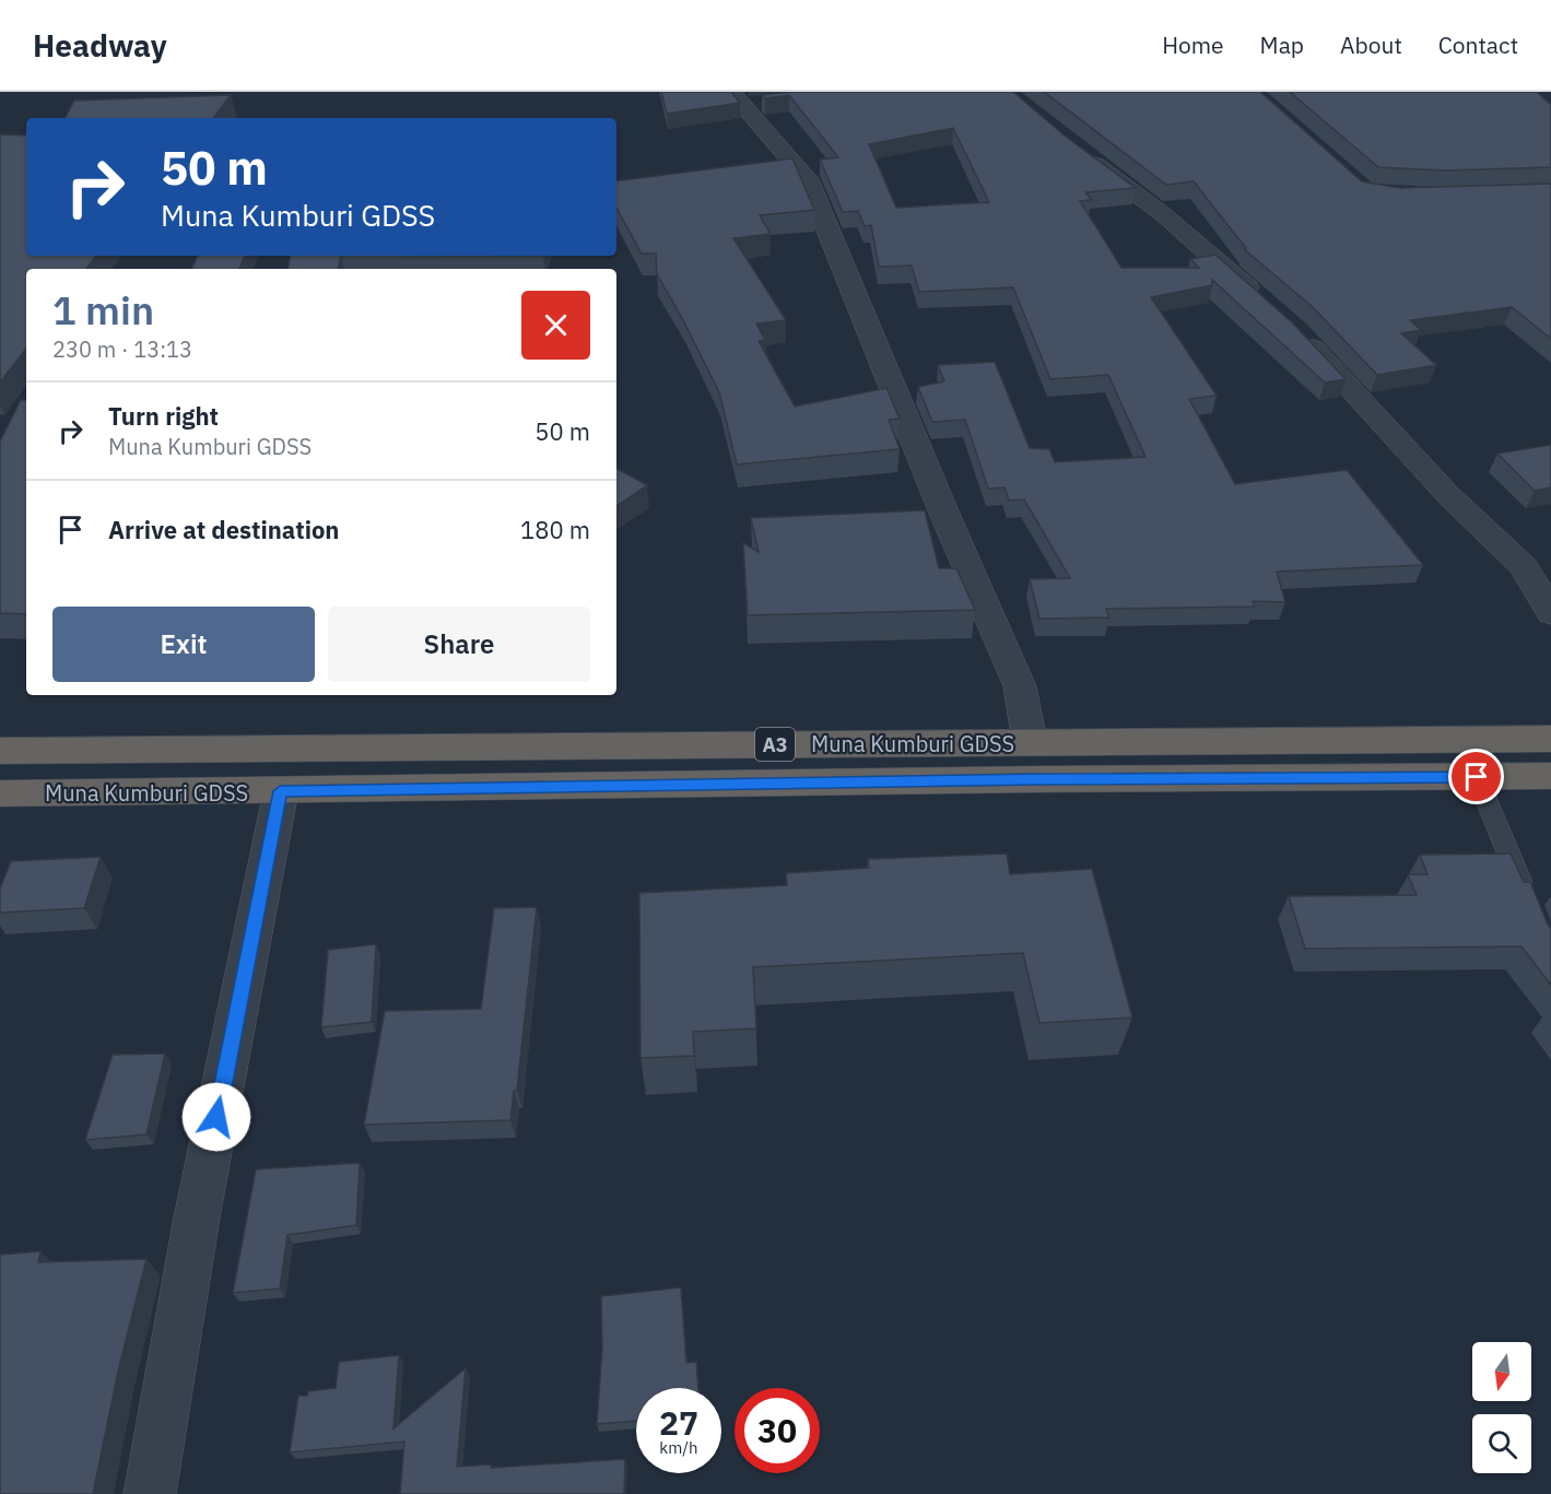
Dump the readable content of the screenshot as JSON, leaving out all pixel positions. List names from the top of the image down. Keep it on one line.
{"streets":{"highway":["Muna Kumburi GDSS","A3"]},"north":"bottom","page":{"header":"Headway","nav":["Home","Map","About","Contact"],"turn":["50 m","Muna Kumburi GDSS"],"heading":["1 min","230 m · 13:13"],"list":[{"name":"Turn right","note":"Muna Kumburi GDSS","value":"50 m"},{"name":"Arrive at destination","value":"180 m"}],"buttons":["Exit","Share"],"speed":"27 km/h","limit":"30"}}
